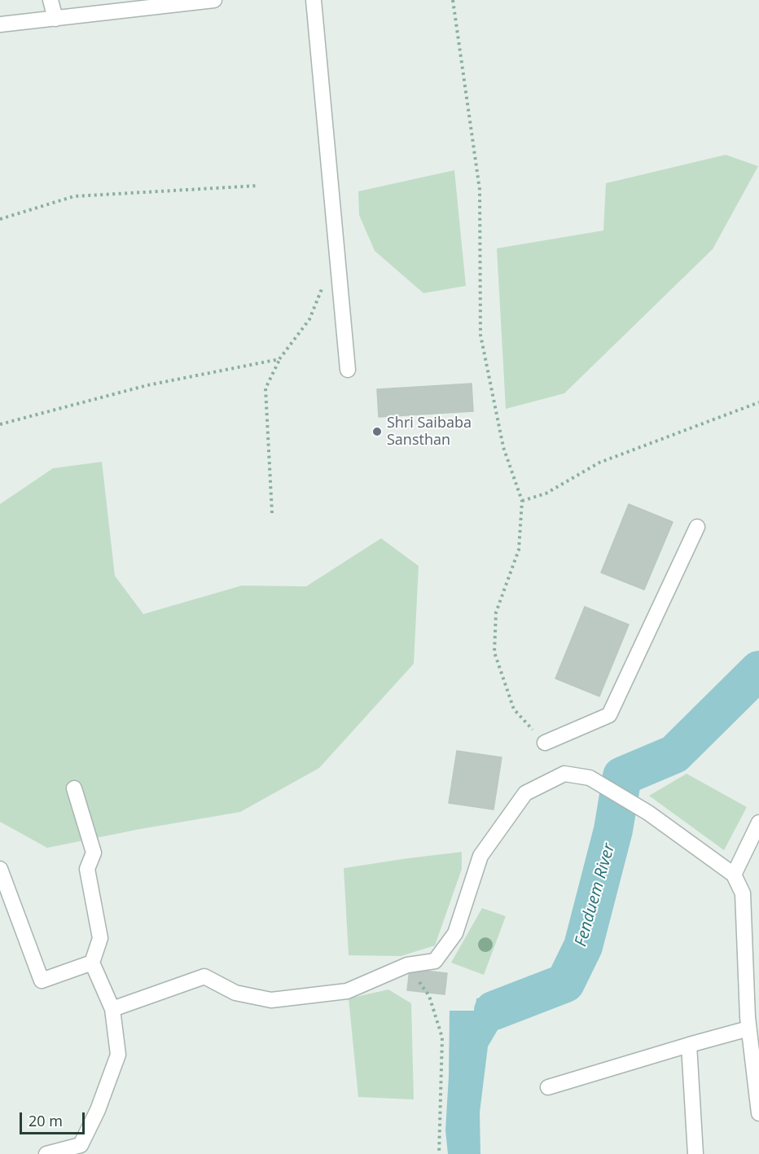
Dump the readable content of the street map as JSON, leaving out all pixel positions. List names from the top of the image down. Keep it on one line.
{"water":["Fenduem River"],"places":["Shri Saibaba Sansthan"],"scale_bar":"20 m"}
